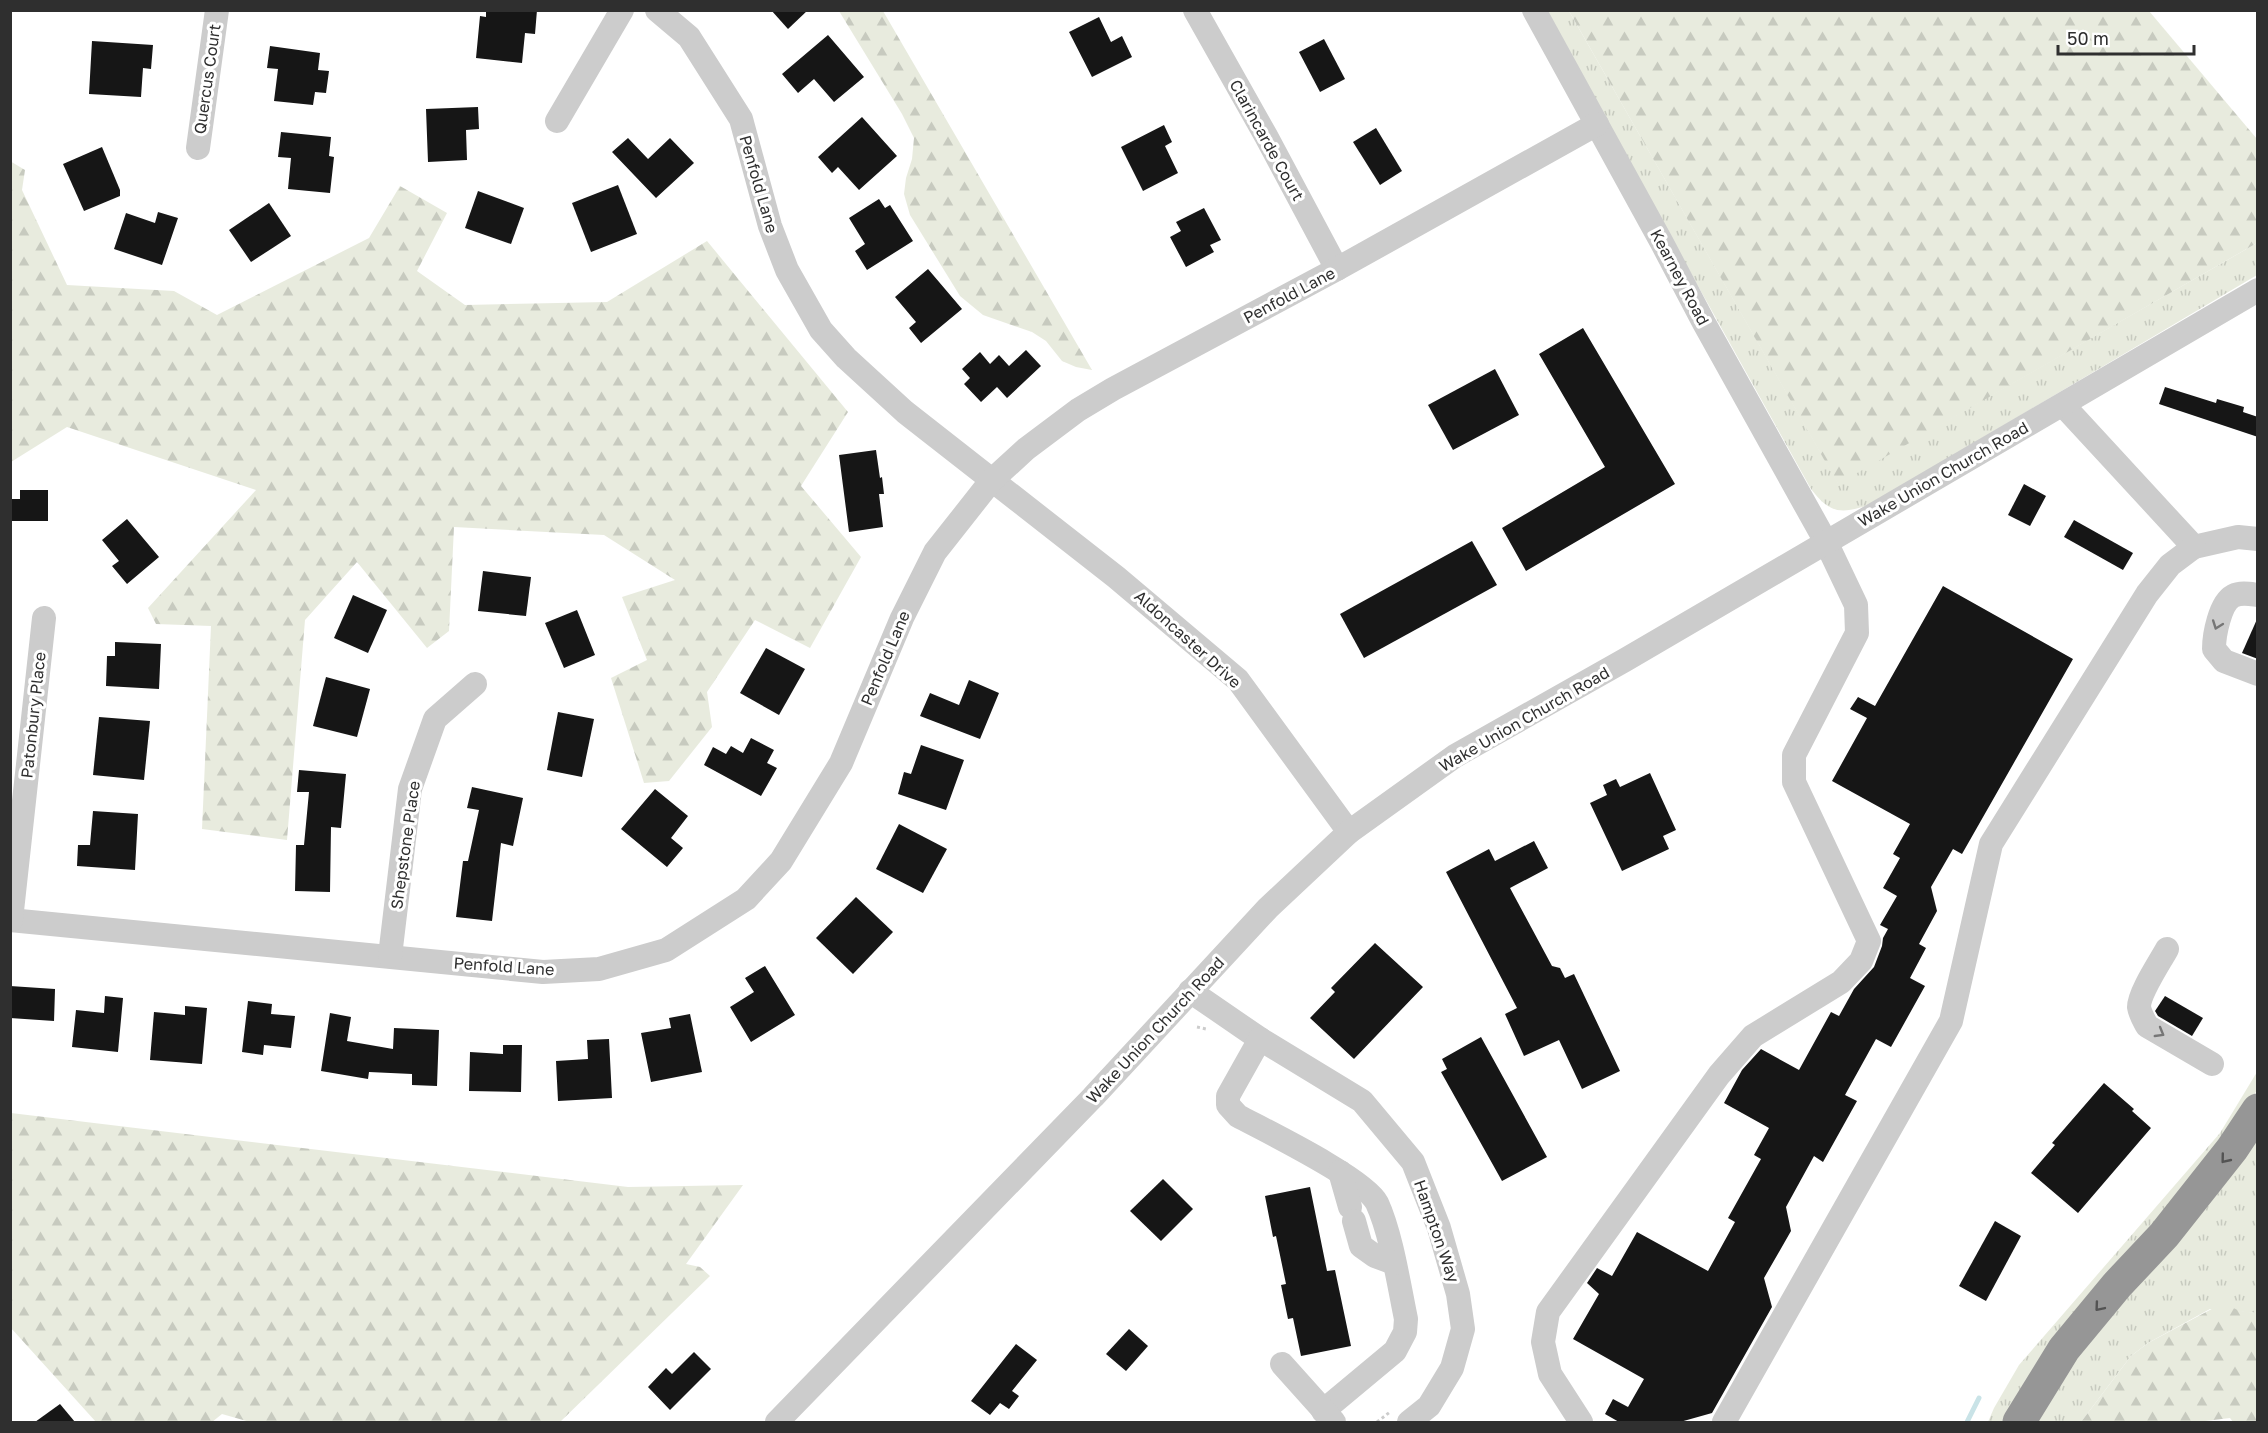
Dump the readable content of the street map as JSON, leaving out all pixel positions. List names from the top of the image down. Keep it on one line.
{"streets":{"street":["Quercus Court","Clarincarde Court","Penfold Lane","Kearney Road","Wake Union Church Road","Aldoncaster Drive","Patonbury Place","Shepstone Place","Hampton Way"]},"crossings":[["Clarincarde Court","Penfold Lane"],["Penfold Lane","Kearney Road"],["Penfold Lane","Aldoncaster Drive"],["Penfold Lane","Patonbury Place"],["Penfold Lane","Shepstone Place"],["Kearney Road","Wake Union Church Road"],["Wake Union Church Road","Aldoncaster Drive"],["Wake Union Church Road","Hampton Way"]],"scale_bar":"50 m"}
